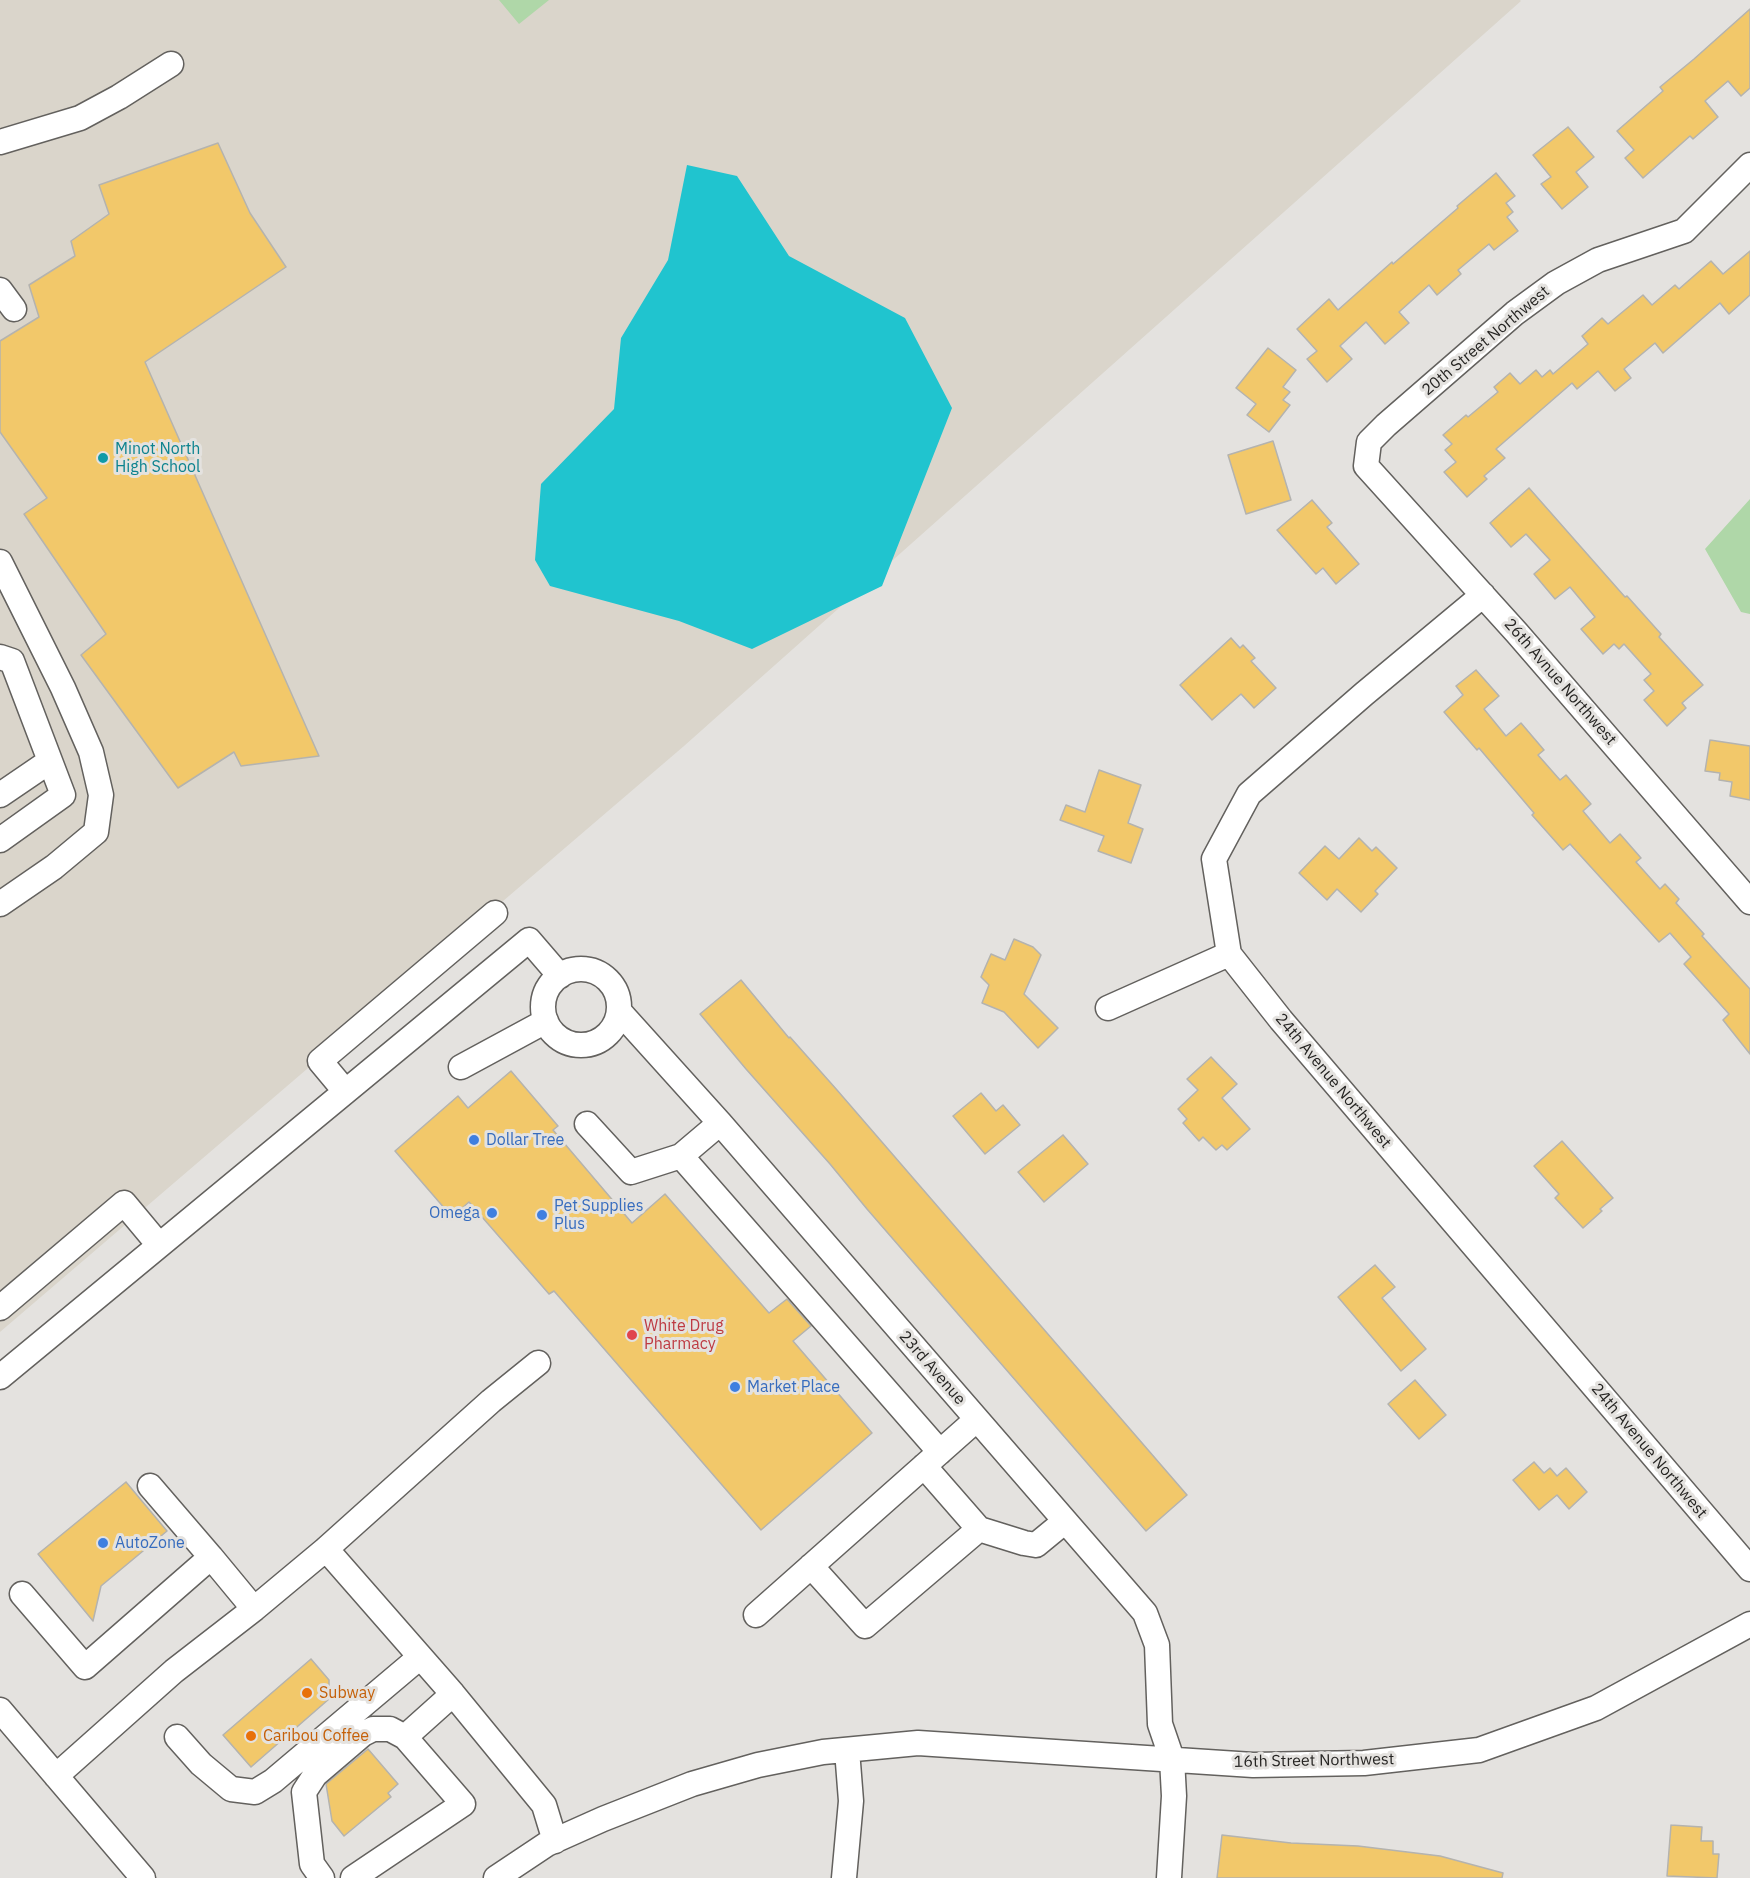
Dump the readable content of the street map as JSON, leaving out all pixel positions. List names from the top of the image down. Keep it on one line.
{"streets":{"street":["20th Street Northwest","26th Avnue Northwest","24th Avenue Northwest","23rd Avenue","16th Street Northwest"]},"crossings":[["20th Street Northwest","26th Avnue Northwest"],["23rd Avenue","16th Street Northwest"]],"places":["Minot North High School","Dollar Tree","Omega","Pet Supplies Plus","White Drug Pharmacy","Market Place","AutoZone","Subway","Caribou Coffee"]}
